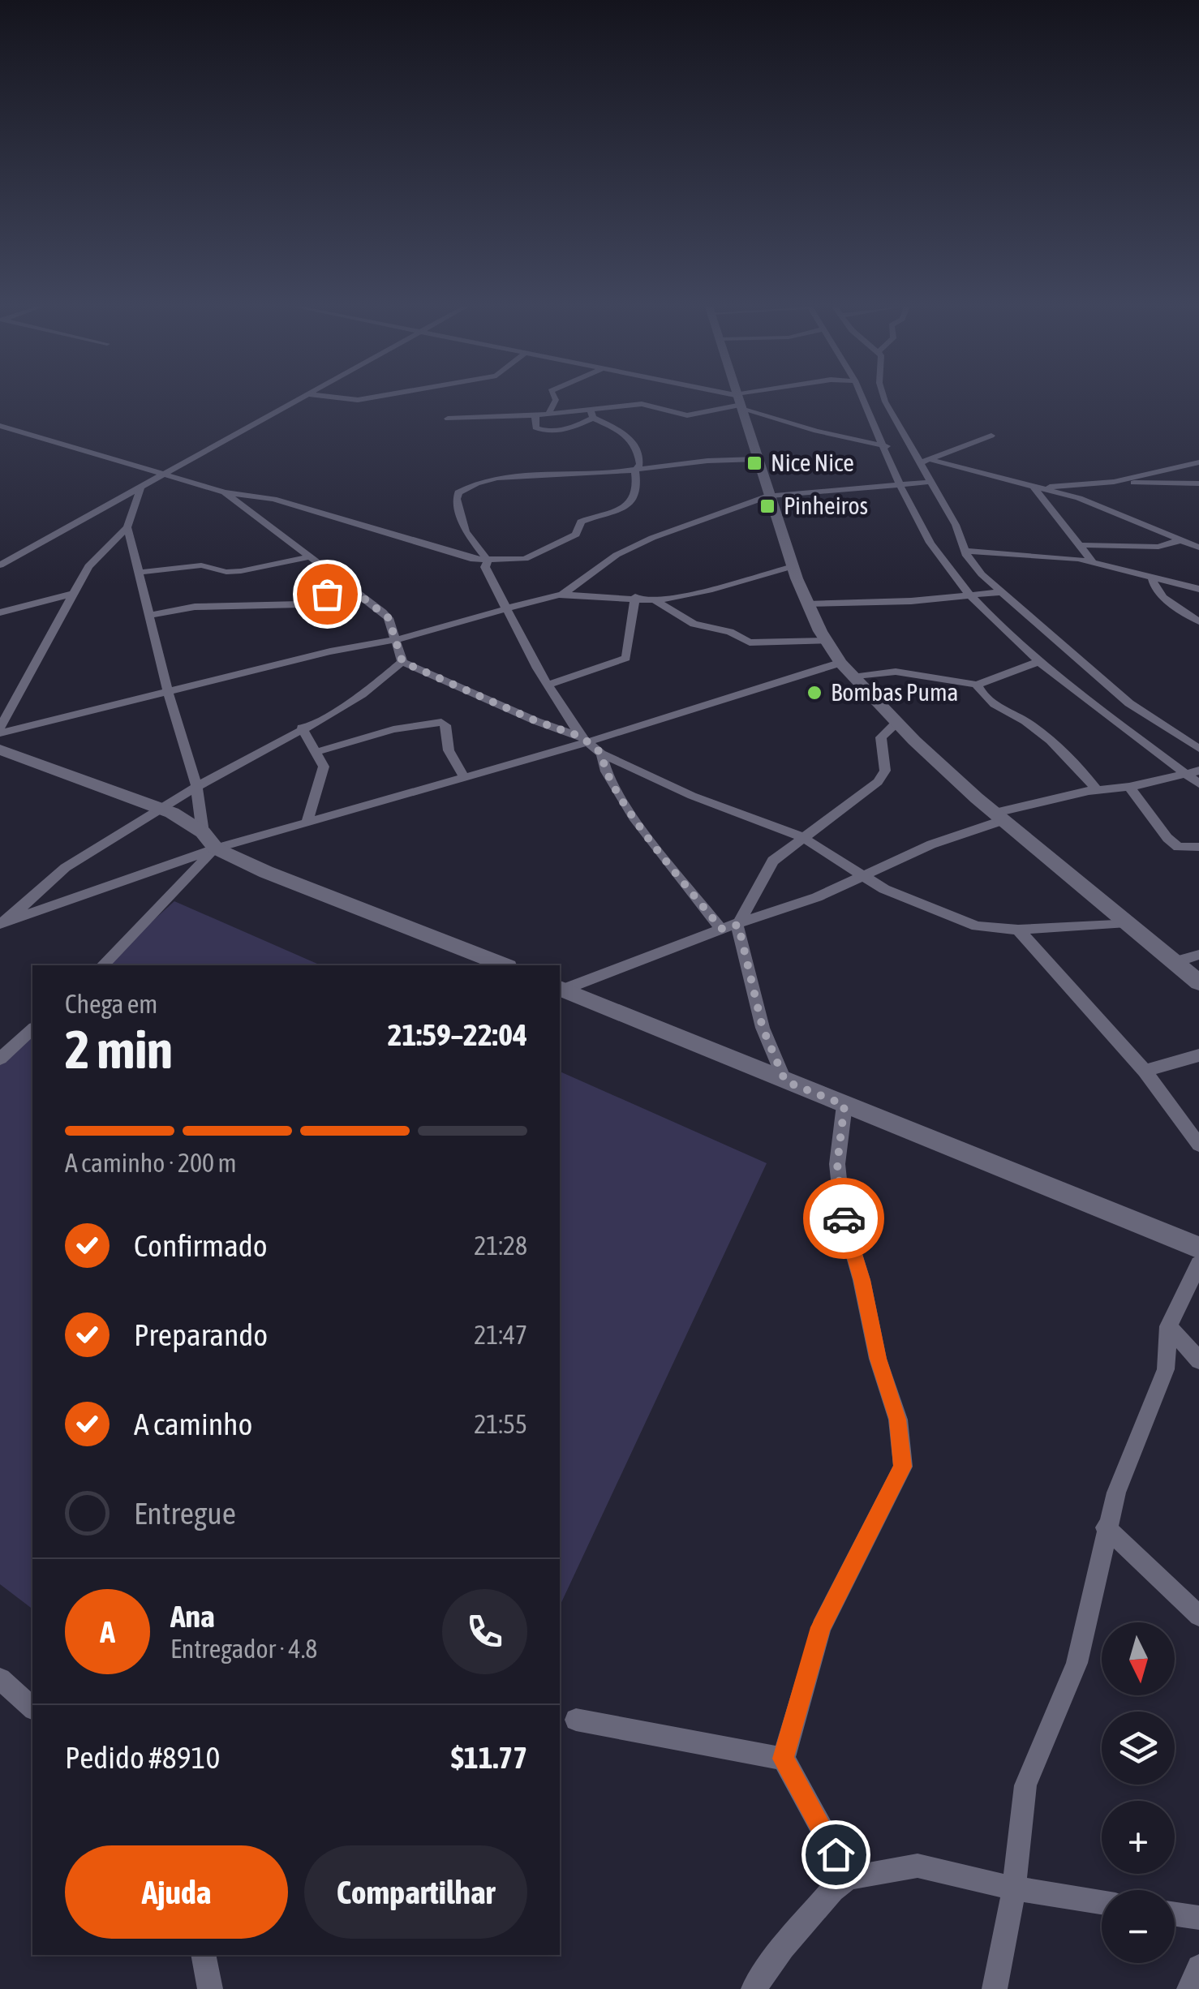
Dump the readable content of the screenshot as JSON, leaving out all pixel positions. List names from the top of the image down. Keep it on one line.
{"places":{"transit":["Nice Nice","Pinheiros"],"other":["Bombas Puma"]},"north":"bottom","page":{"heading":["2 min","Chega em","21:59–22:04"],"panel":["Ana","Entregador · 4.8","Pedido #8910","$11.77"],"bar":"A caminho · 200 m","list":[["Confirmado","21:28"],["Preparando","21:47"],["A caminho","21:55"],"Entregue"],"round":"A","map_buttons":["+","−"],"buttons":["Ajuda","Compartilhar"]}}
